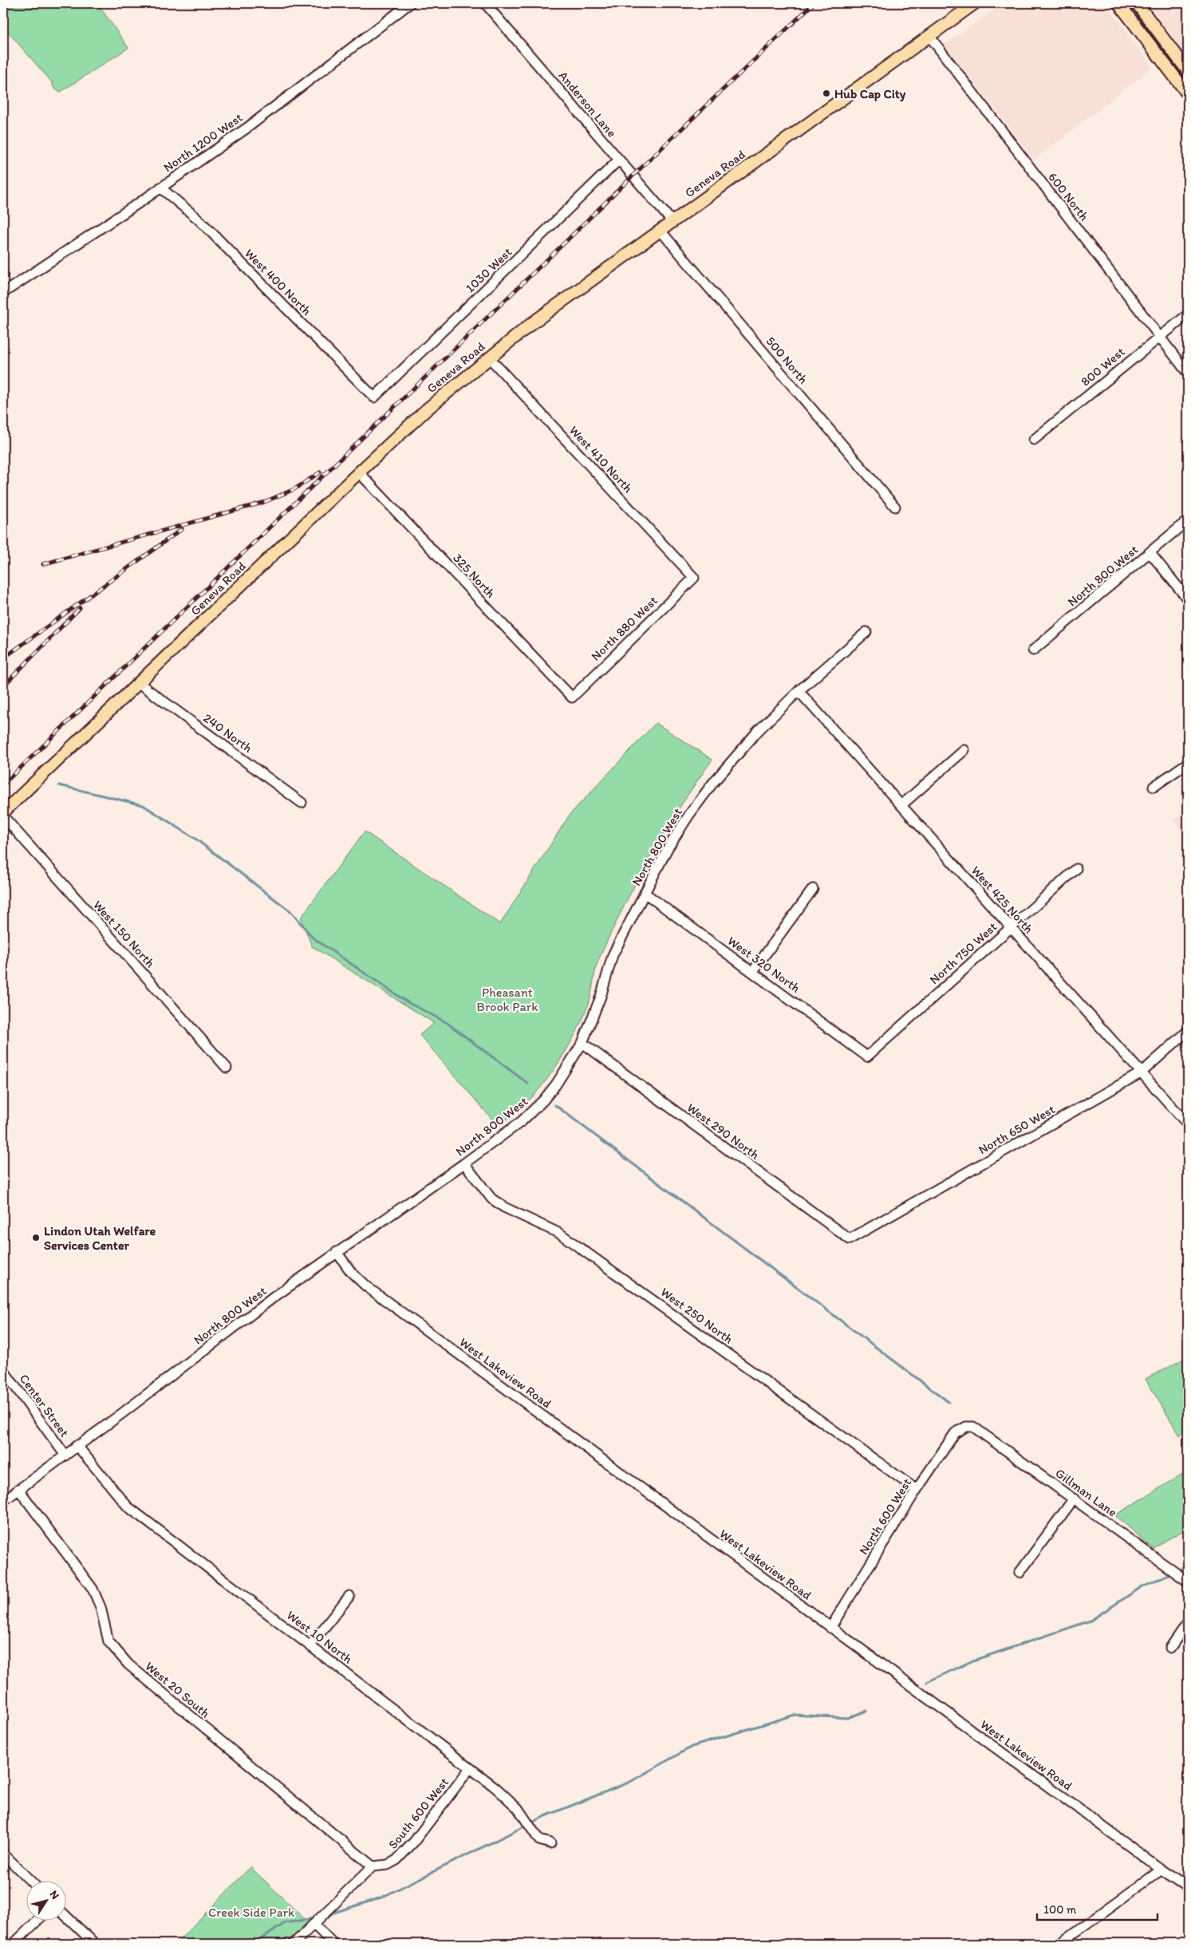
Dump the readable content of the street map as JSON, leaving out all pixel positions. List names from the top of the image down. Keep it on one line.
{"streets":{"main road":["Geneva Road"],"street":["Anderson Lane","North 1200 West","600 North","1030 West","West 400 North","500 North","800 West","West 410 North","325 North","North 800 West","North 880 West","240 North","West 425 North","West 150 North","North 750 West","West 320 North","North 650 West","West 290 North","West 250 North","West Lakeview Road","Center Street","Gillman Lane","North 600 West","West 10 North","West 20 South","South 600 West"]},"crossings":[["Anderson Lane","Geneva Road"],["Anderson Lane","1030 West"],["North 1200 West","West 400 North"],["Geneva Road","600 North"],["Geneva Road","500 North"],["Geneva Road","West 410 North"],["Geneva Road","325 North"],["Geneva Road","240 North"],["600 North","800 West"],["1030 West","West 400 North"],["West 410 North","North 880 West"],["325 North","North 880 West"],["North 800 West","West 425 North"],["North 800 West","West 320 North"],["North 800 West","West 290 North"],["North 800 West","West 250 North"],["North 800 West","West Lakeview Road"],["North 800 West","Center Street"],["North 800 West","West 10 North"],["North 800 West","West 20 South"],["West 425 North","North 750 West"],["West 425 North","North 650 West"],["North 750 West","West 320 North"],["North 650 West","West 290 North"],["West 250 North","North 600 West"],["West Lakeview Road","North 600 West"],["Gillman Lane","North 600 West"],["West 10 North","South 600 West"],["West 20 South","South 600 West"]],"parks":["Pheasant Brook Park","Creek Side Park"],"places":["Hub Cap City","Lindon Utah Welfare Services Center"],"scale_bar":"100 m","north":"top right"}
